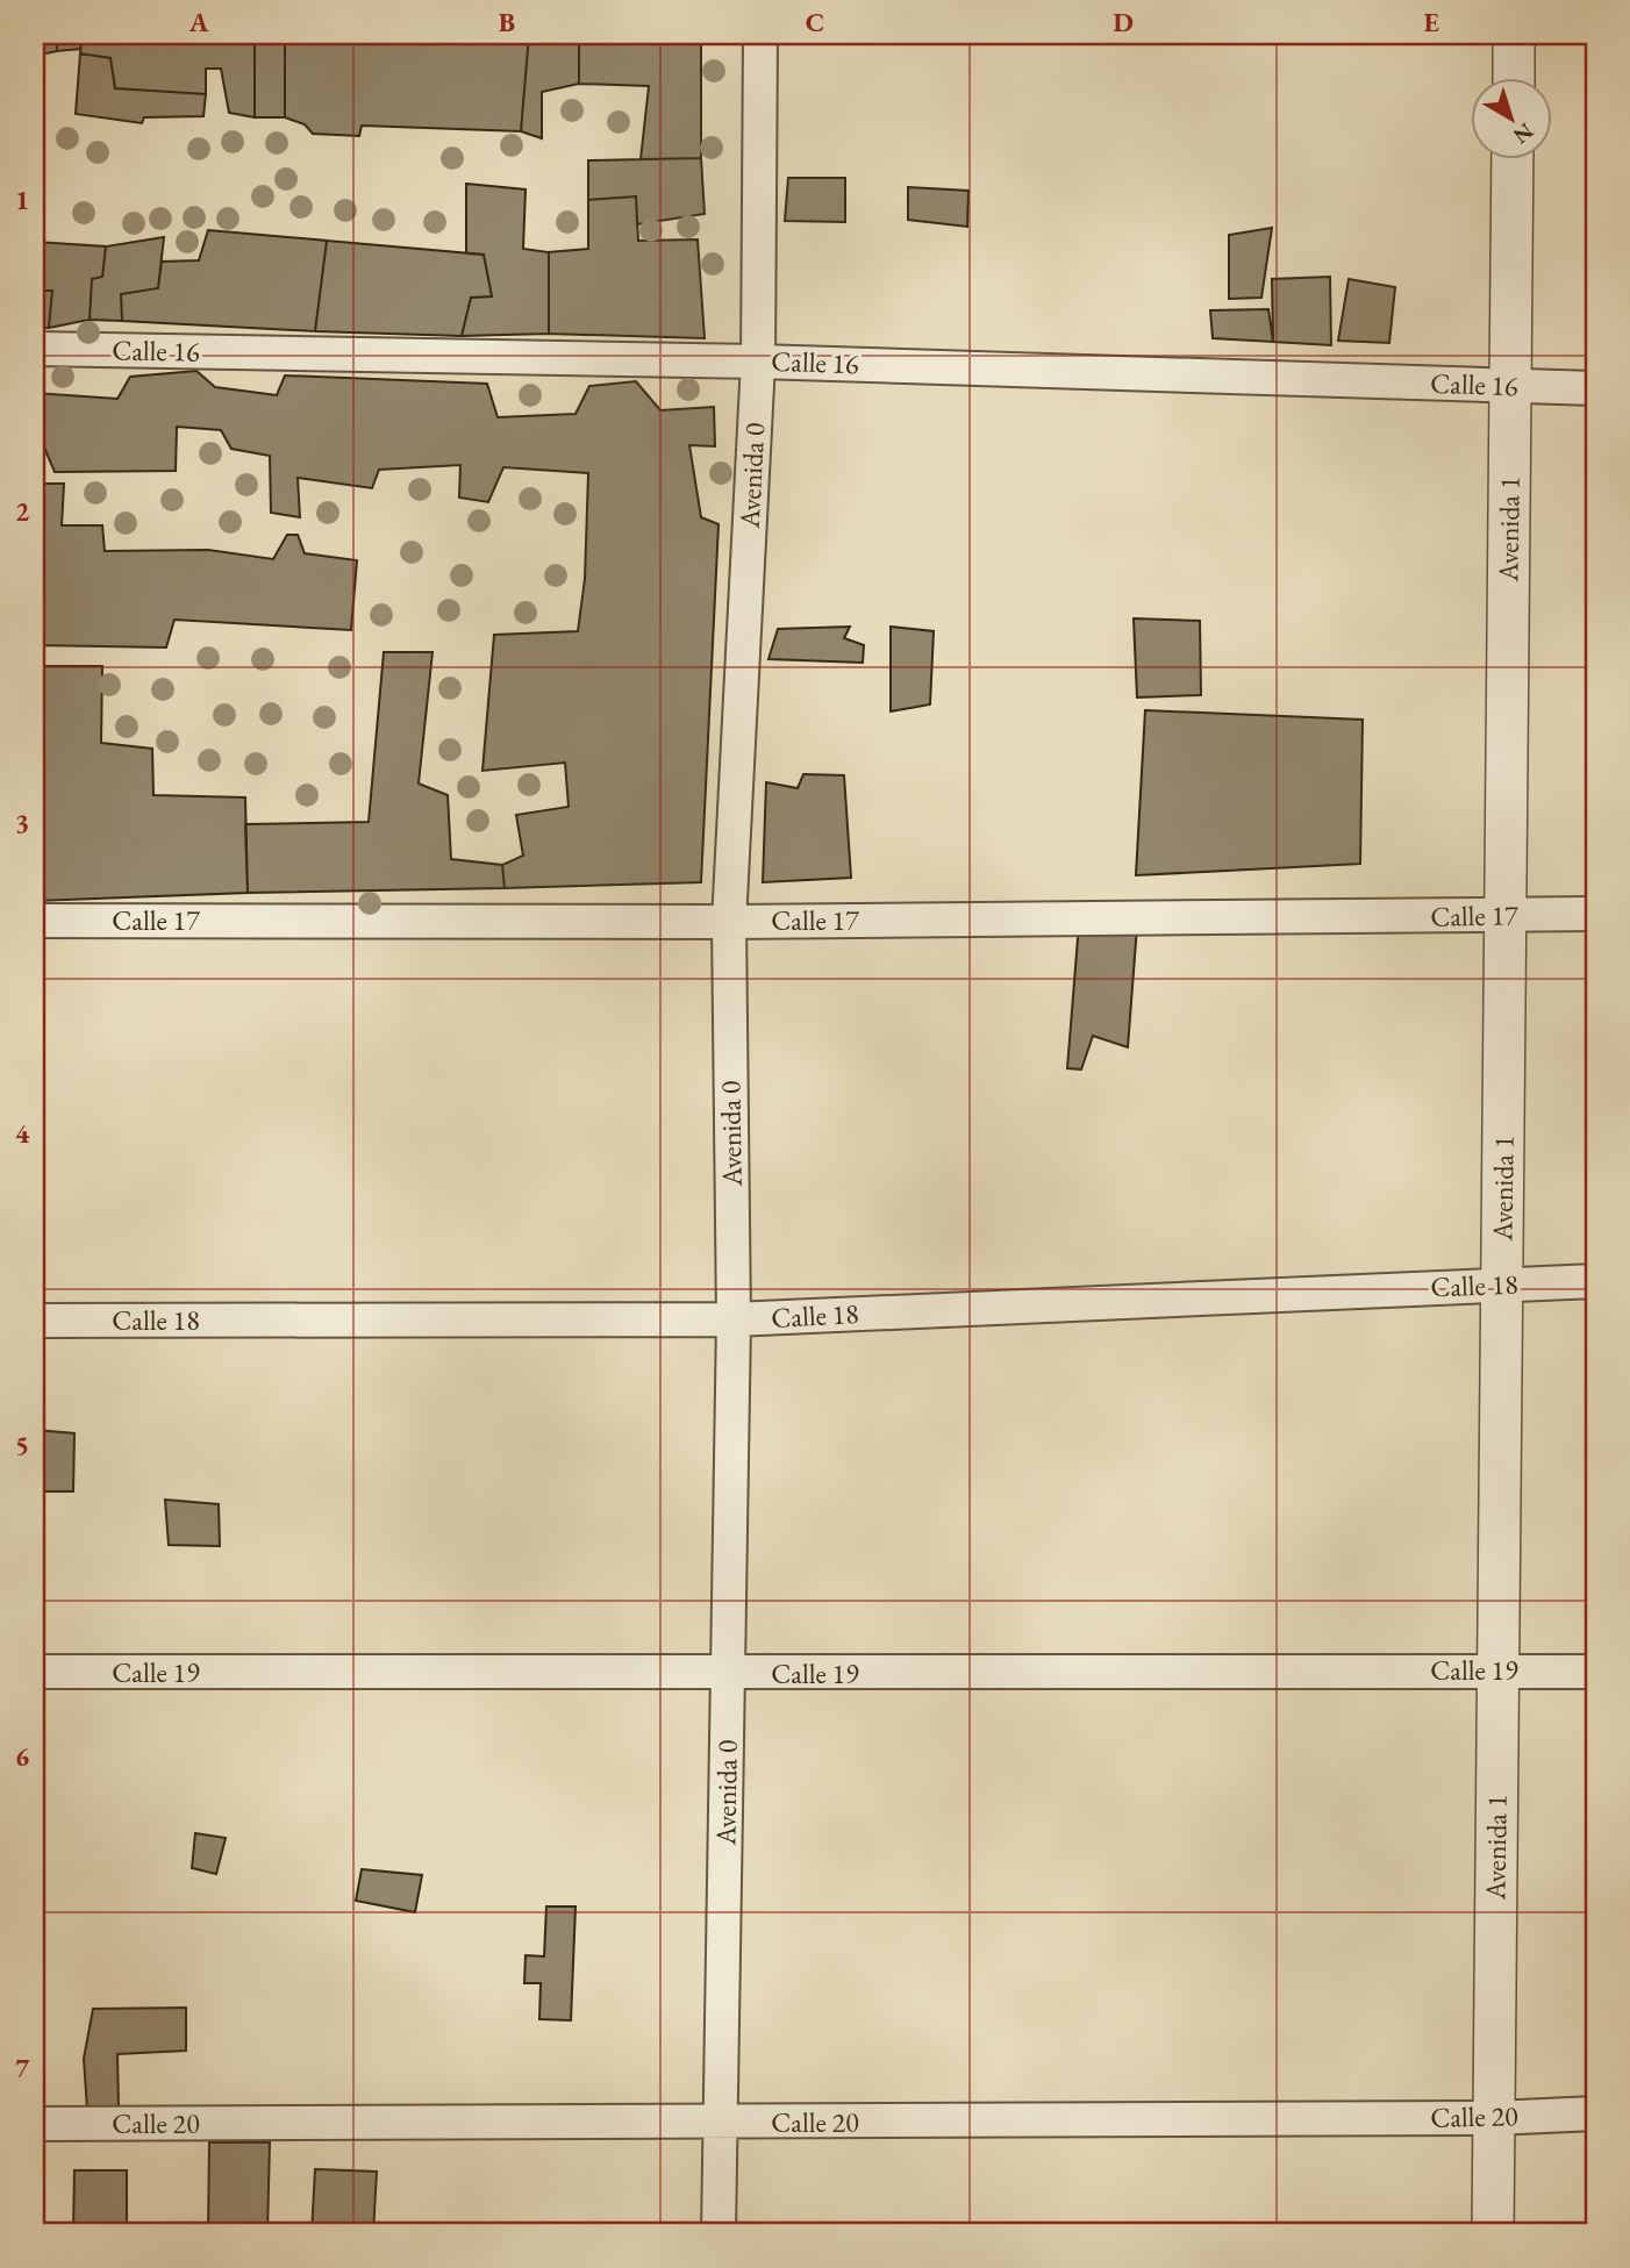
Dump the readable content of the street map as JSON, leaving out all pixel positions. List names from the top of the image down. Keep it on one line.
{"streets":{"street":["Calle 16","Avenida 0","Avenida 1","Calle 17","Calle 18","Calle 19","Calle 20"]},"crossings":[["Calle 16","Avenida 0"],["Calle 16","Avenida 1"],["Avenida 0","Calle 17"],["Avenida 0","Calle 18"],["Avenida 0","Calle 19"],["Avenida 0","Calle 20"],["Avenida 1","Calle 17"],["Avenida 1","Calle 18"],["Avenida 1","Calle 19"],["Avenida 1","Calle 20"]],"north":"bottom right","grid":{"columns":["A","B","C","D","E"],"rows":["1","2","3","4","5","6","7"]}}
